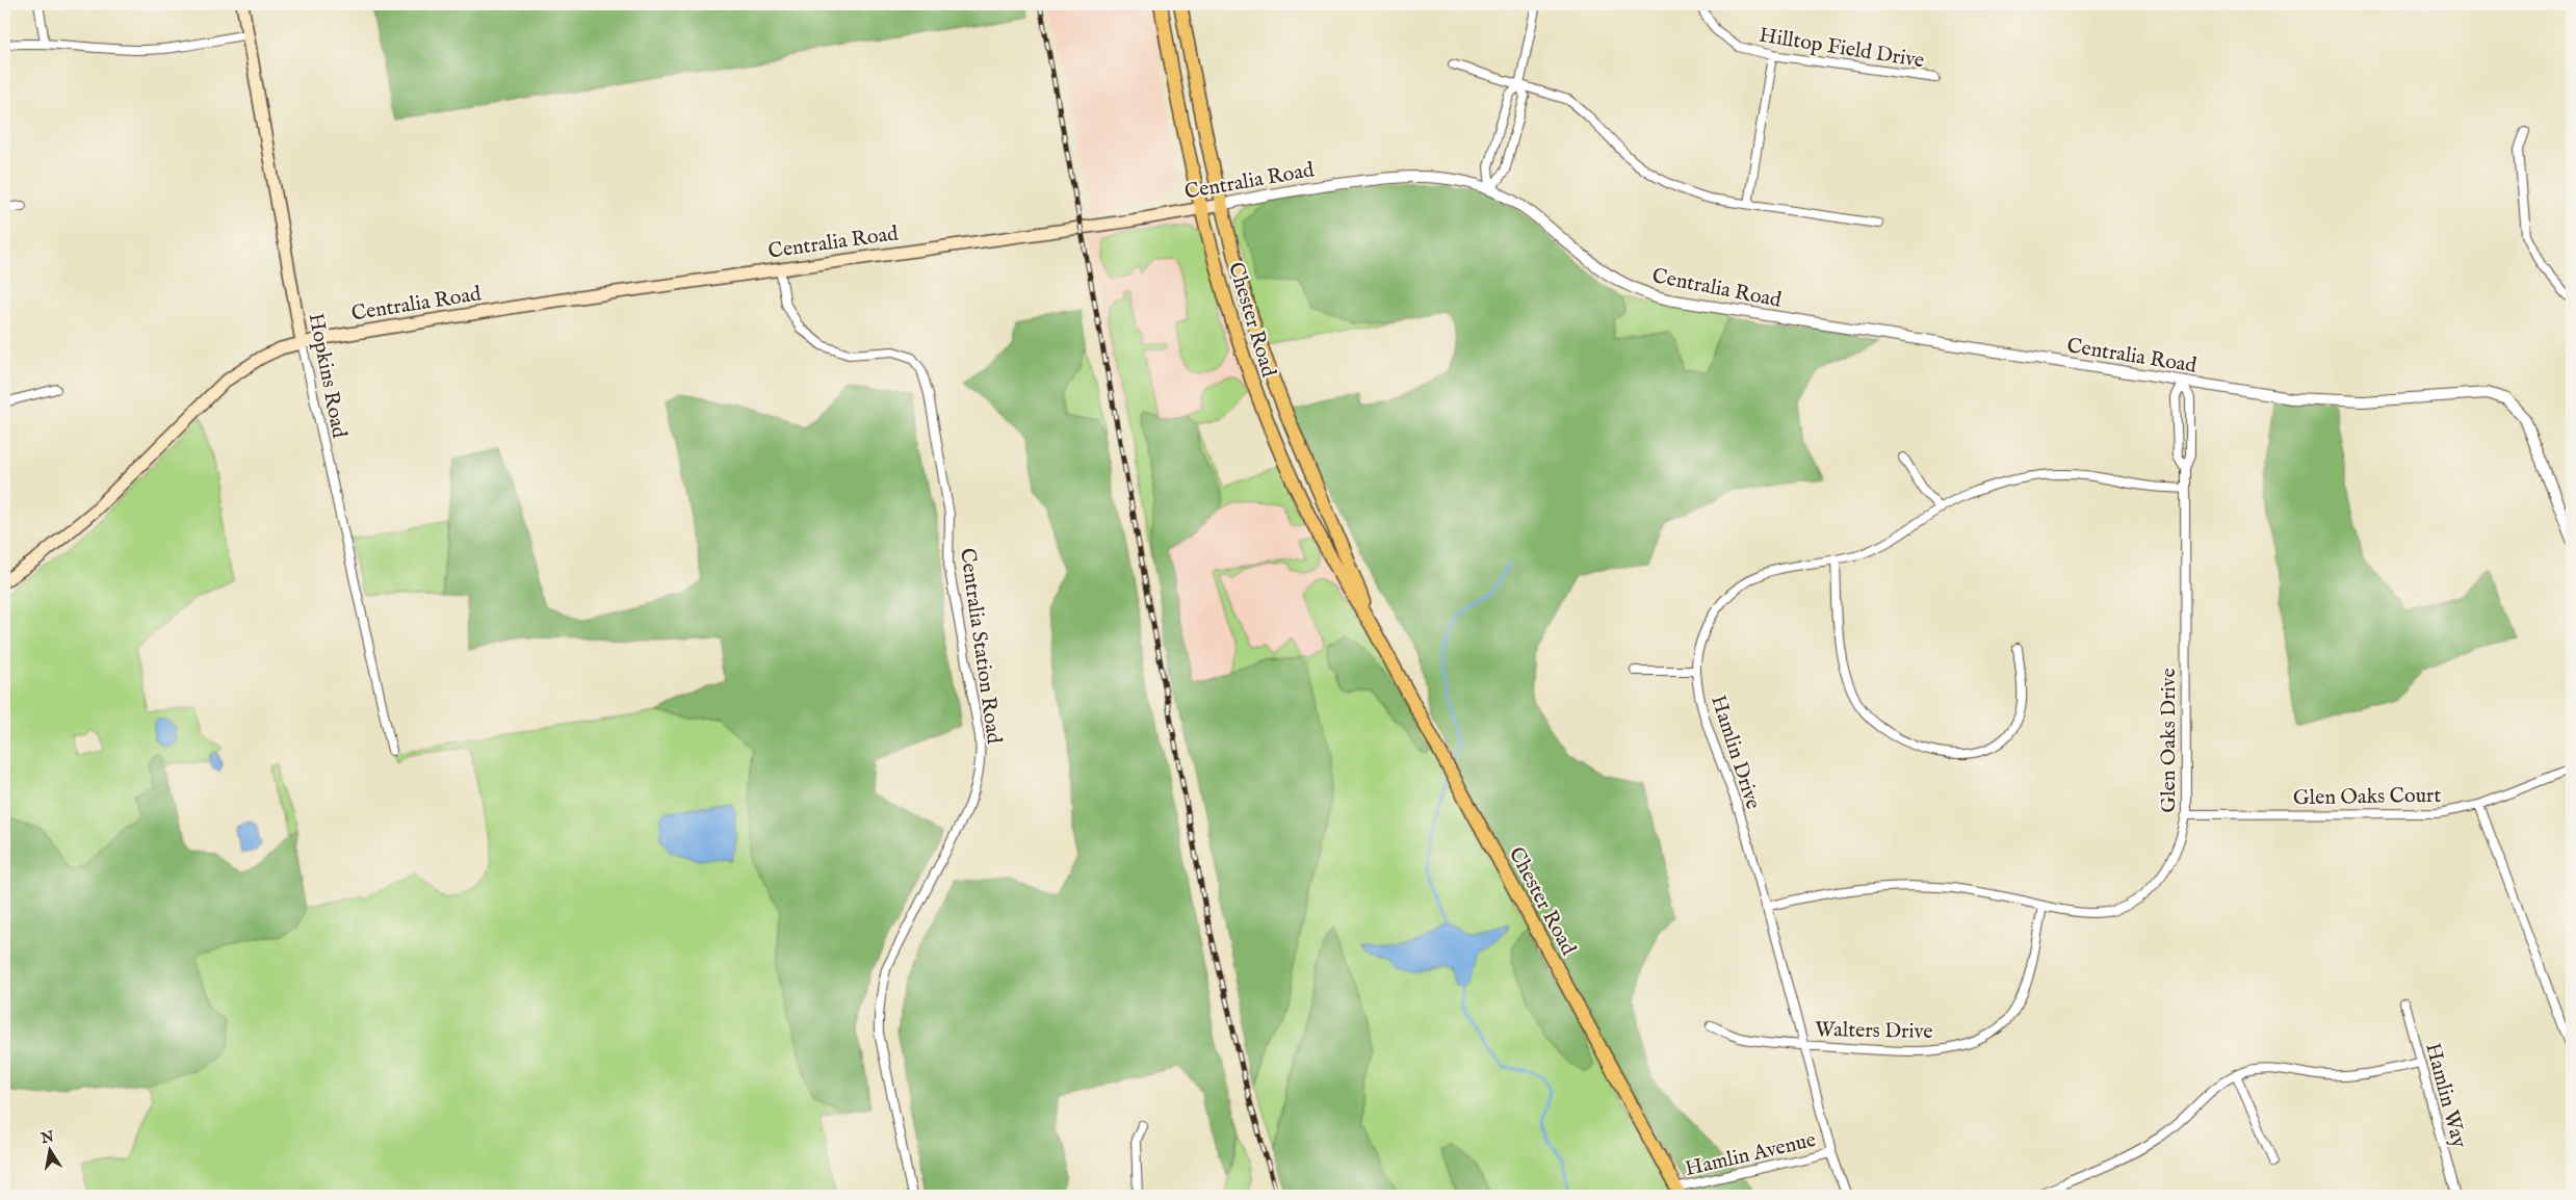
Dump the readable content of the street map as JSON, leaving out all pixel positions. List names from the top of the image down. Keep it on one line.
{"streets":{"main road":["Centralia Road","Chester Road","Hopkins Road"],"street":["Hilltop Field Drive","Centralia Station Road","Glen Oaks Drive","Hamlin Drive","Glen Oaks Court","Walters Drive","Hamlin Way","Hamlin Avenue"]},"crossings":[["Centralia Road","Chester Road"],["Centralia Road","Hopkins Road"],["Centralia Road","Centralia Station Road"],["Centralia Road","Glen Oaks Drive"],["Chester Road","Hamlin Avenue"],["Glen Oaks Drive","Hamlin Drive"],["Glen Oaks Drive","Glen Oaks Court"],["Glen Oaks Drive","Walters Drive"],["Hamlin Drive","Walters Drive"],["Hamlin Drive","Hamlin Avenue"]],"north":"top"}
